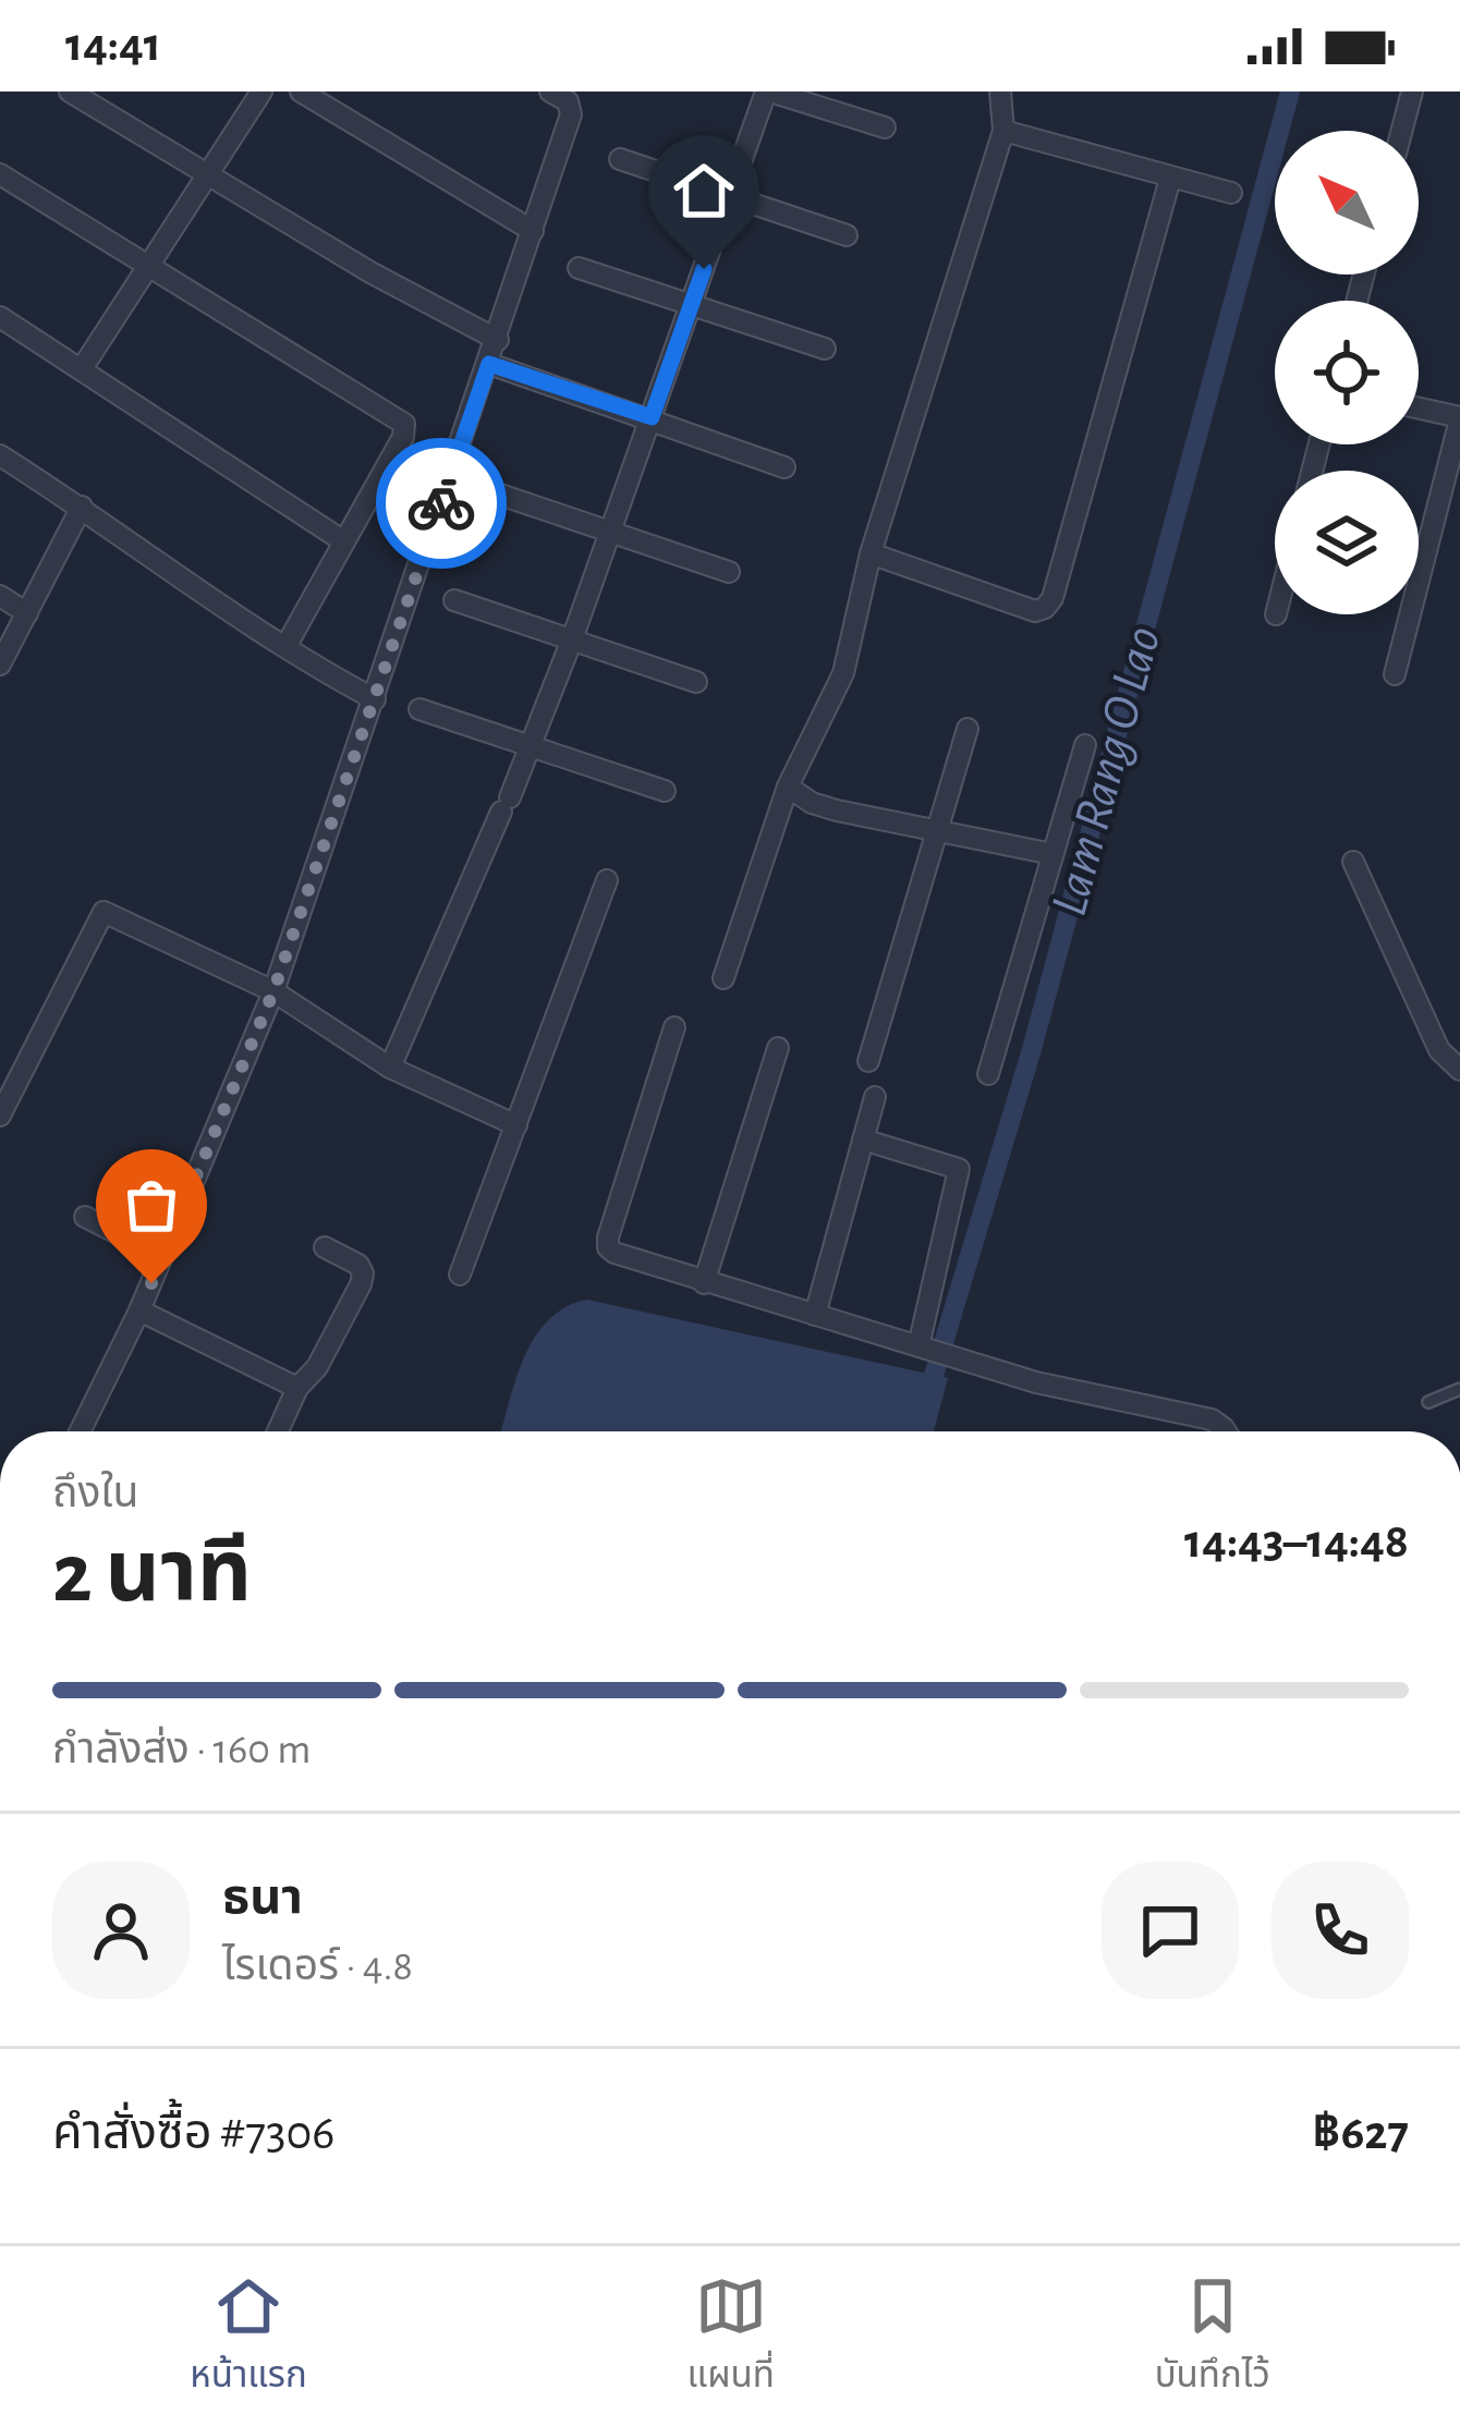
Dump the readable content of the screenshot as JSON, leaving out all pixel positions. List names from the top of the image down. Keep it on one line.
{"water":["Lam Rang O Lao"],"north":"top left","page":{"status":"14:41","heading":["2 นาที","ถึงใน","14:43–14:48"],"panel":["ธนา","ไรเดอร์ · 4.8","คำสั่งซื้อ #7306","฿627"],"bar":"กำลังส่ง · 160 m","tabs":["หน้าแรก","แผนที่","บันทึกไว้"]}}
